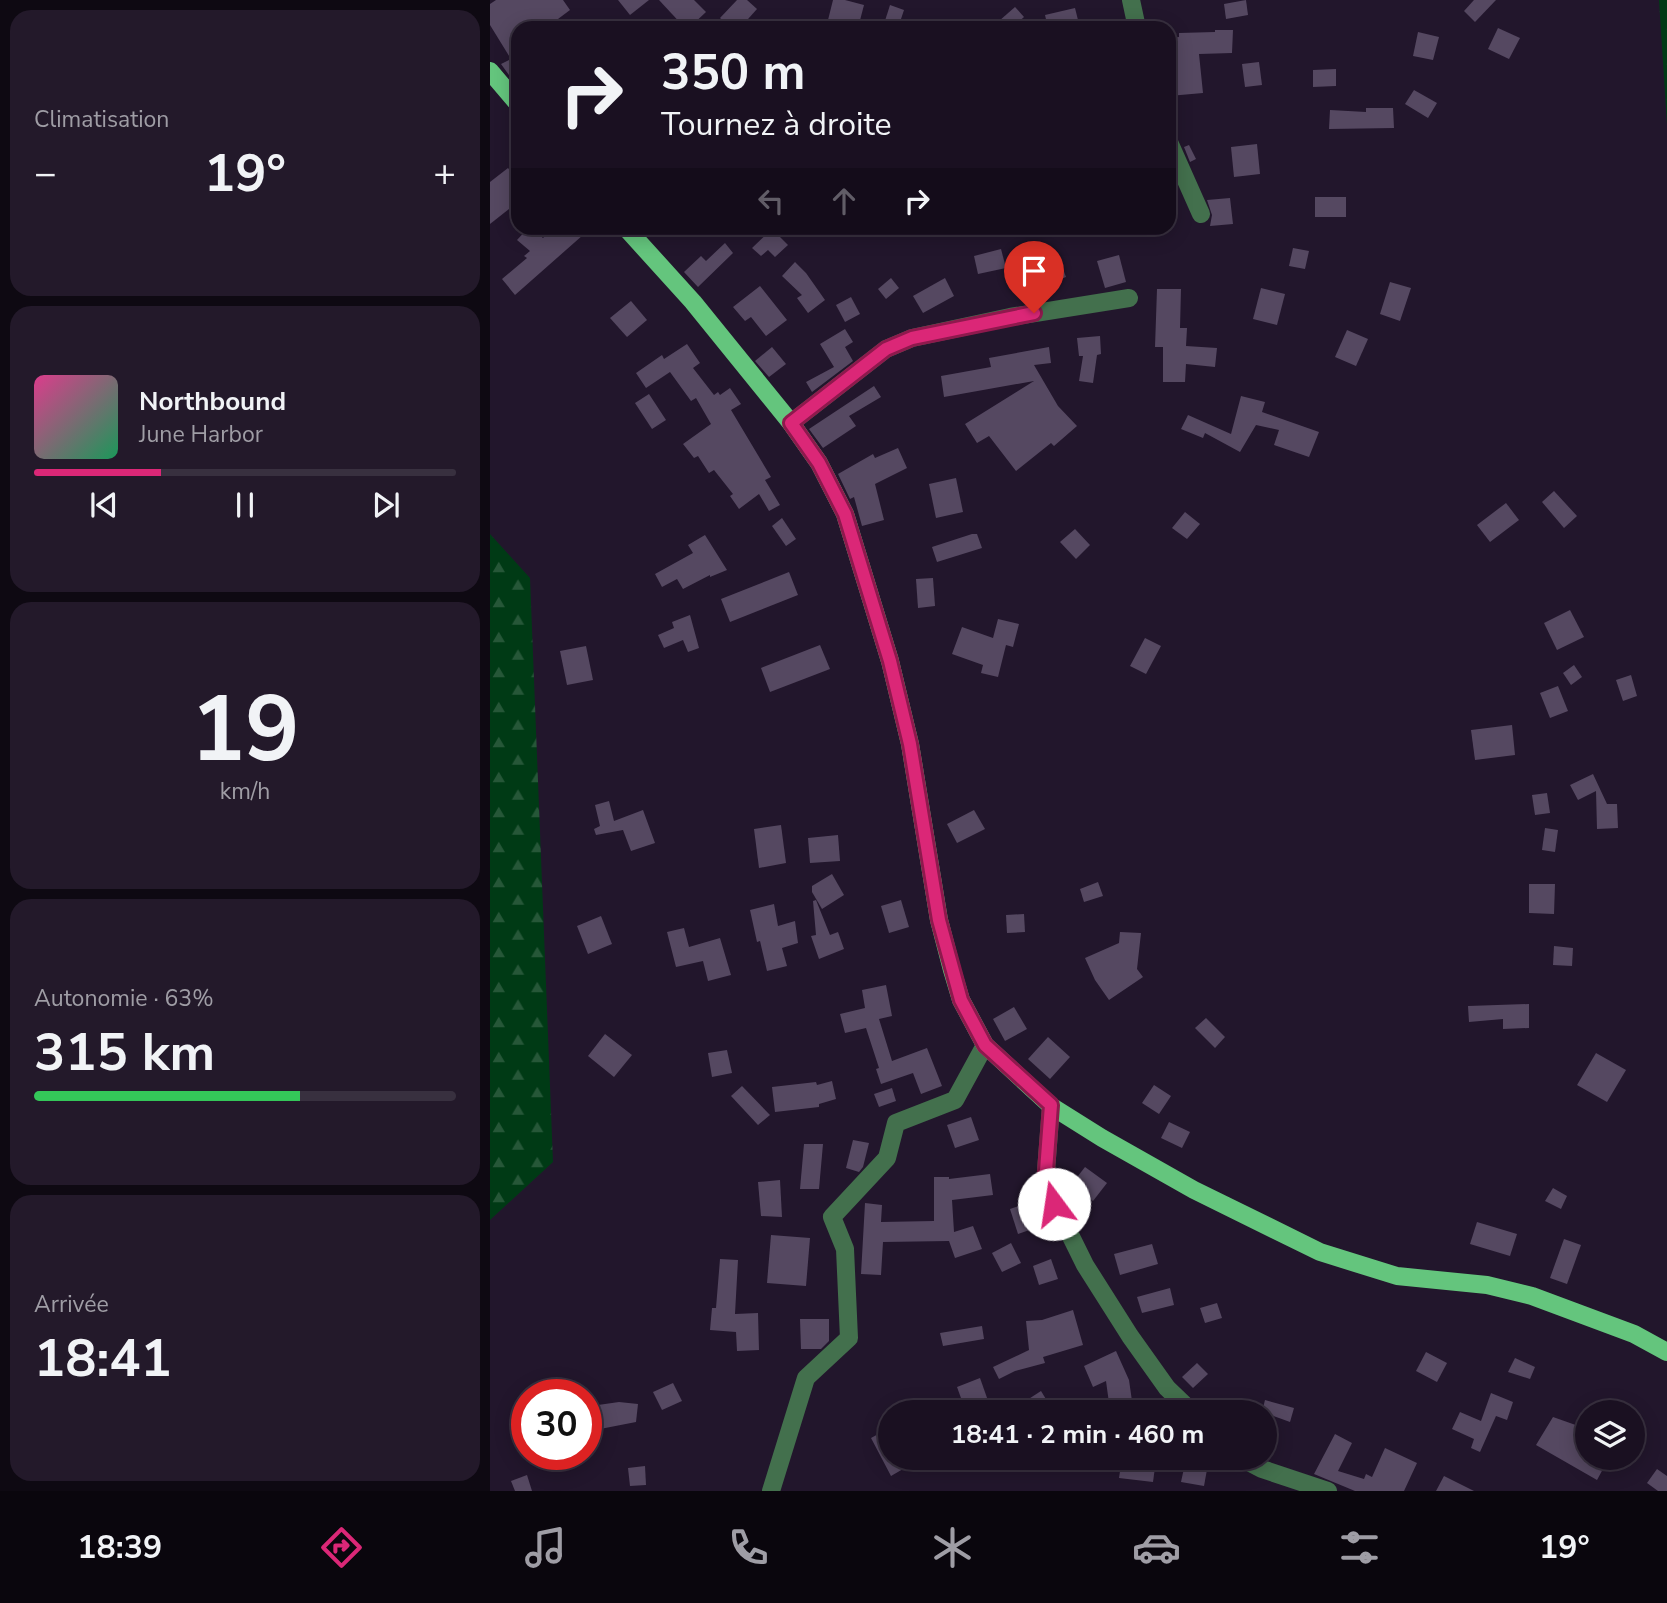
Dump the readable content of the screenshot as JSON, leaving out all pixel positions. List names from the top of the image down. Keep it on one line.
{"page":{"tile":["Climatisation",["19","km/h"],["Autonomie · 63%","315 km"],["Arrivée","18:41"]],"turn":["350 m","Tournez à droite"],"heat":["−","19°","+"],"song":["Northbound","June Harbor"],"limit":"30","trip":"18:41 · 2 min · 460 m","tabs":["18:39","19°"]}}
